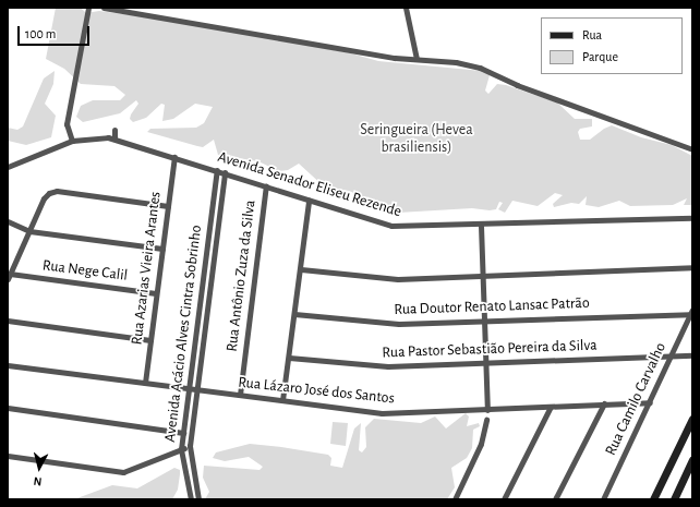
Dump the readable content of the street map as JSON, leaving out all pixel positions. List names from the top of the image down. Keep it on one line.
{"streets":{"street":["Avenida Senador Eliseu Rezende","Rua Azarias Vieira Arantes","Rua Nege Calil","Rua Antônio Zuza da Silva","Rua Doutor Renato Lansac Patrão","Avenida Acácio Alves Cintra Sobrinho","Rua Pastor Sebastião Pereira da Silva","Rua Lázaro José dos Santos","Rua Camilo Carvalho"]},"crossings":[["Avenida Senador Eliseu Rezende","Rua Azarias Vieira Arantes"],["Avenida Senador Eliseu Rezende","Rua Antônio Zuza da Silva"],["Avenida Senador Eliseu Rezende","Avenida Acácio Alves Cintra Sobrinho"],["Rua Azarias Vieira Arantes","Rua Nege Calil"],["Rua Azarias Vieira Arantes","Rua Lázaro José dos Santos"],["Rua Antônio Zuza da Silva","Rua Lázaro José dos Santos"],["Rua Doutor Renato Lansac Patrão","Rua Camilo Carvalho"],["Avenida Acácio Alves Cintra Sobrinho","Rua Lázaro José dos Santos"],["Rua Pastor Sebastião Pereira da Silva","Rua Camilo Carvalho"],["Rua Lázaro José dos Santos","Rua Camilo Carvalho"]],"parks":["Seringueira (Hevea brasiliensis)"],"legend":["Rua","Parque"],"scale_bar":"100 m","north":"bottom"}
